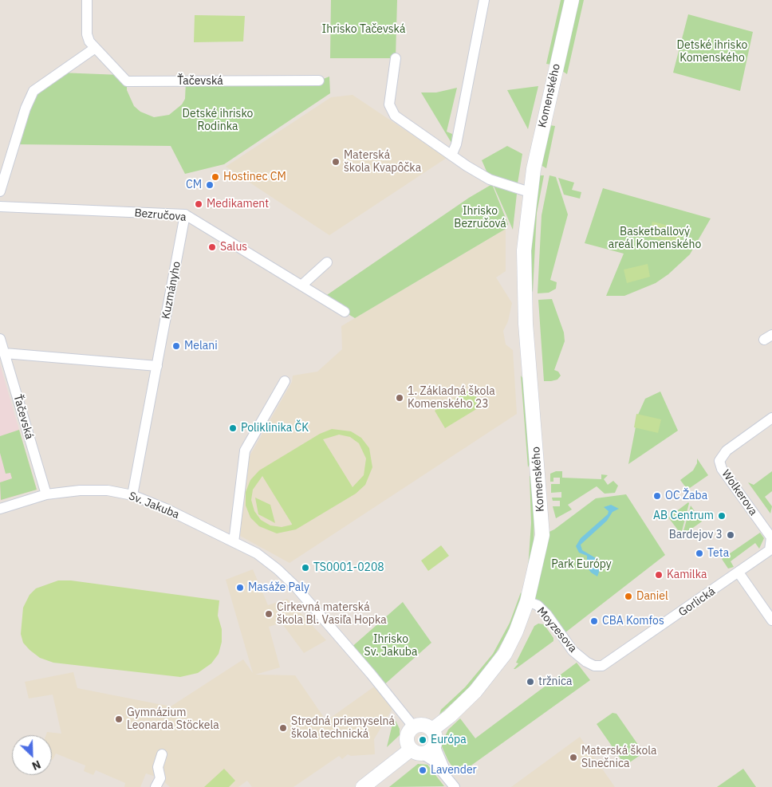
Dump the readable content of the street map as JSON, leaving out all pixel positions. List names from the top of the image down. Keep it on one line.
{"streets":{"street":["Ťačevská","Komenského","Bezručova","Kuzmányho","Wolkerova","Sv. Jakuba","Gorlická","Moyzesova"]},"crossings":[["Ťačevská","Sv. Jakuba"],["Komenského","Sv. Jakuba"],["Komenského","Moyzesova"],["Bezručova","Kuzmányho"],["Kuzmányho","Sv. Jakuba"],["Wolkerova","Gorlická"],["Gorlická","Moyzesova"]],"parks":["Ihrisko Tačevská","Detské ihrisko Komenského","Detské ihrisko Rodinka","Ihrisko Bezručová","Basketballový areál Komenského","Park Európy","Ihrisko Sv. Jakuba"],"places":["Materská škola Kvapôčka","Hostinec CM","CM","Medikament","Salus","Melani","1. Základná škola Komenského 23","Poliklinika ČK","OC Žaba","AB Centrum","Bardejov 3","Teta","TS0001-0208","Kamilka","Masáže Paly","Daniel","Cirkevná materská škola Bl. Vasiľa Hopka","CBA Komfos","tržnica","Gymnázium Leonarda Stöckela","Stredná priemyselná škola technická","Európa","Materská škola Slnečnica","Lavender"],"north":"bottom right"}
